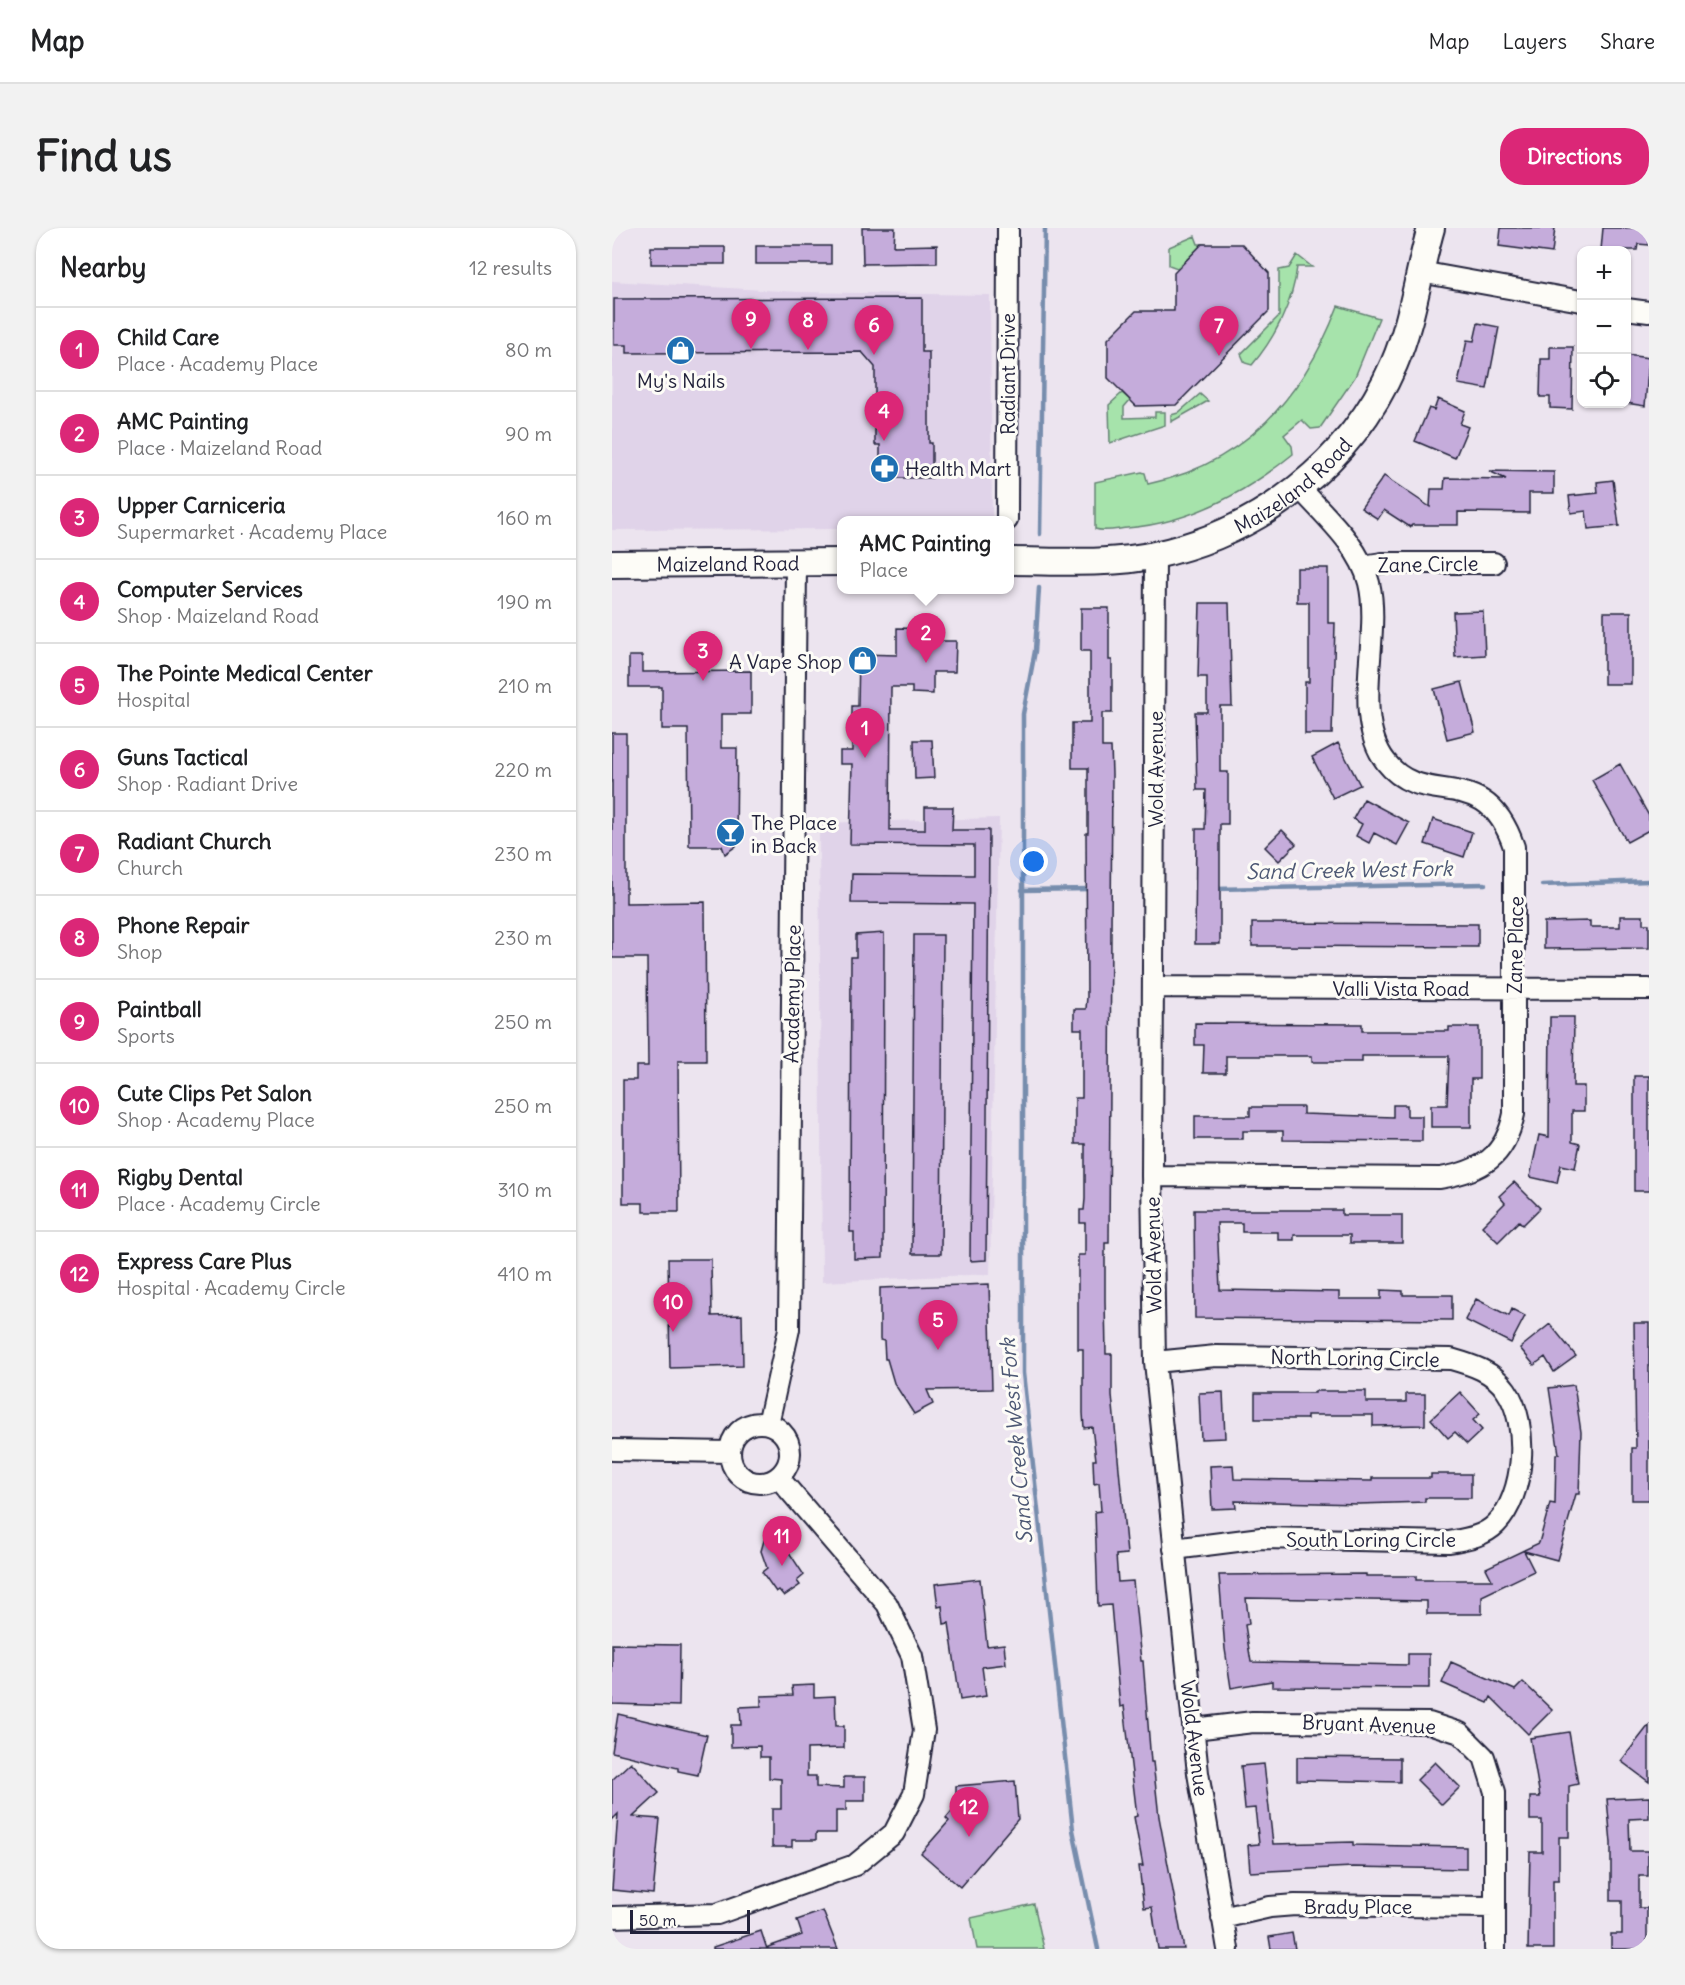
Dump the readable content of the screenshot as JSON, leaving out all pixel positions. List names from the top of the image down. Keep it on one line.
{"streets":{"main road":["Maizeland Road"],"street":["Radiant Drive","Zane Circle","Wold Avenue","Zane Place","Valli Vista Road","Academy Place","North Loring Circle","South Loring Circle","Bryant Avenue","Brady Place"]},"crossings":[["Maizeland Road","Wold Avenue"],["Maizeland Road","Zane Place"],["Maizeland Road","Academy Place"],["Zane Circle","Zane Place"],["Wold Avenue","Zane Place"],["Wold Avenue","Valli Vista Road"],["Wold Avenue","North Loring Circle"],["Wold Avenue","South Loring Circle"],["Wold Avenue","Bryant Avenue"],["Wold Avenue","Brady Place"],["Zane Place","Valli Vista Road"],["North Loring Circle","South Loring Circle"],["Bryant Avenue","Brady Place"]],"water":["Sand Creek West Fork"],"places":{"shop":["My's Nails","A Vape Shop"],"pharmacy":["Health Mart"],"bar":["The Place in Back"]},"scale_bar":"50 m","page":{"header":"Map","nav":["Map","Layers","Share"],"buttons":"Directions","title":"Find us","heading":["Nearby","12 results"],"map_buttons":["+","−"],"pins":["9","8","6","7","4","2","3","1","10","5","11","12"],"list":[{"mark":"1","name":"Child Care","note":"Place · Academy Place","value":"80 m"},{"mark":"2","name":"AMC Painting","note":"Place · Maizeland Road","value":"90 m"},{"mark":"3","name":"Upper Carniceria","note":"Supermarket · Academy Place","value":"160 m"},{"mark":"4","name":"Computer Services","note":"Shop · Maizeland Road","value":"190 m"},{"mark":"5","name":"The Pointe Medical Center","note":"Hospital","value":"210 m"},{"mark":"6","name":"Guns Tactical","note":"Shop · Radiant Drive","value":"220 m"},{"mark":"7","name":"Radiant Church","note":"Church","value":"230 m"},{"mark":"8","name":"Phone Repair","note":"Shop","value":"230 m"},{"mark":"9","name":"Paintball","note":"Sports","value":"250 m"},{"mark":"10","name":"Cute Clips Pet Salon","note":"Shop · Academy Place","value":"250 m"},{"mark":"11","name":"Rigby Dental","note":"Place · Academy Circle","value":"310 m"},{"mark":"12","name":"Express Care Plus","note":"Hospital · Academy Circle","value":"410 m"}],"popup":["AMC Painting","Place"],"scale":"50 m"}}
